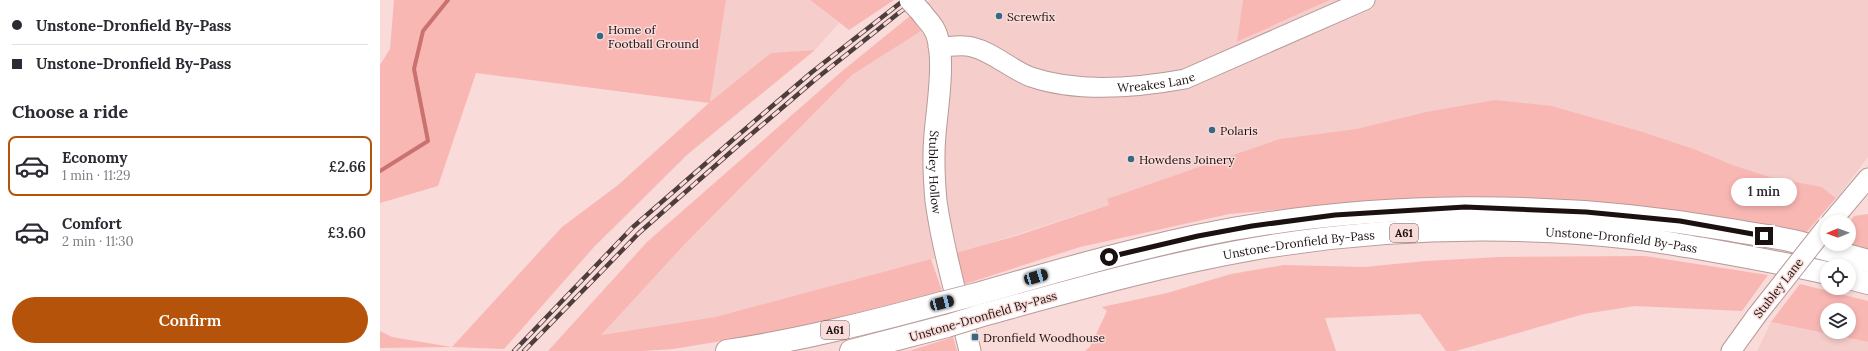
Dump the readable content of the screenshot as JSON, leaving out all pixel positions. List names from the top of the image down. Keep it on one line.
{"streets":{"highway":["A61","Unstone-Dronfield By-Pass"],"main road":["Stubley Hollow"],"street":["Wreakes Lane","Stubley Lane"]},"crossings":[["Wreakes Lane","Stubley Hollow"]],"places":{"other":["Screwfix","Home of Football Ground","Polaris","Howdens Joinery"],"transit":["Dronfield Woodhouse"]},"north":"left","page":{"banner":["Unstone-Dronfield By-Pass","Unstone-Dronfield By-Pass"],"heading":"Choose a ride","list":[{"name":"Economy","note":"1 min · 11:29","value":"£2.66"},{"name":"Comfort","note":"2 min · 11:30","value":"£3.60"}],"bubble":"1 min","buttons":"Confirm"}}
